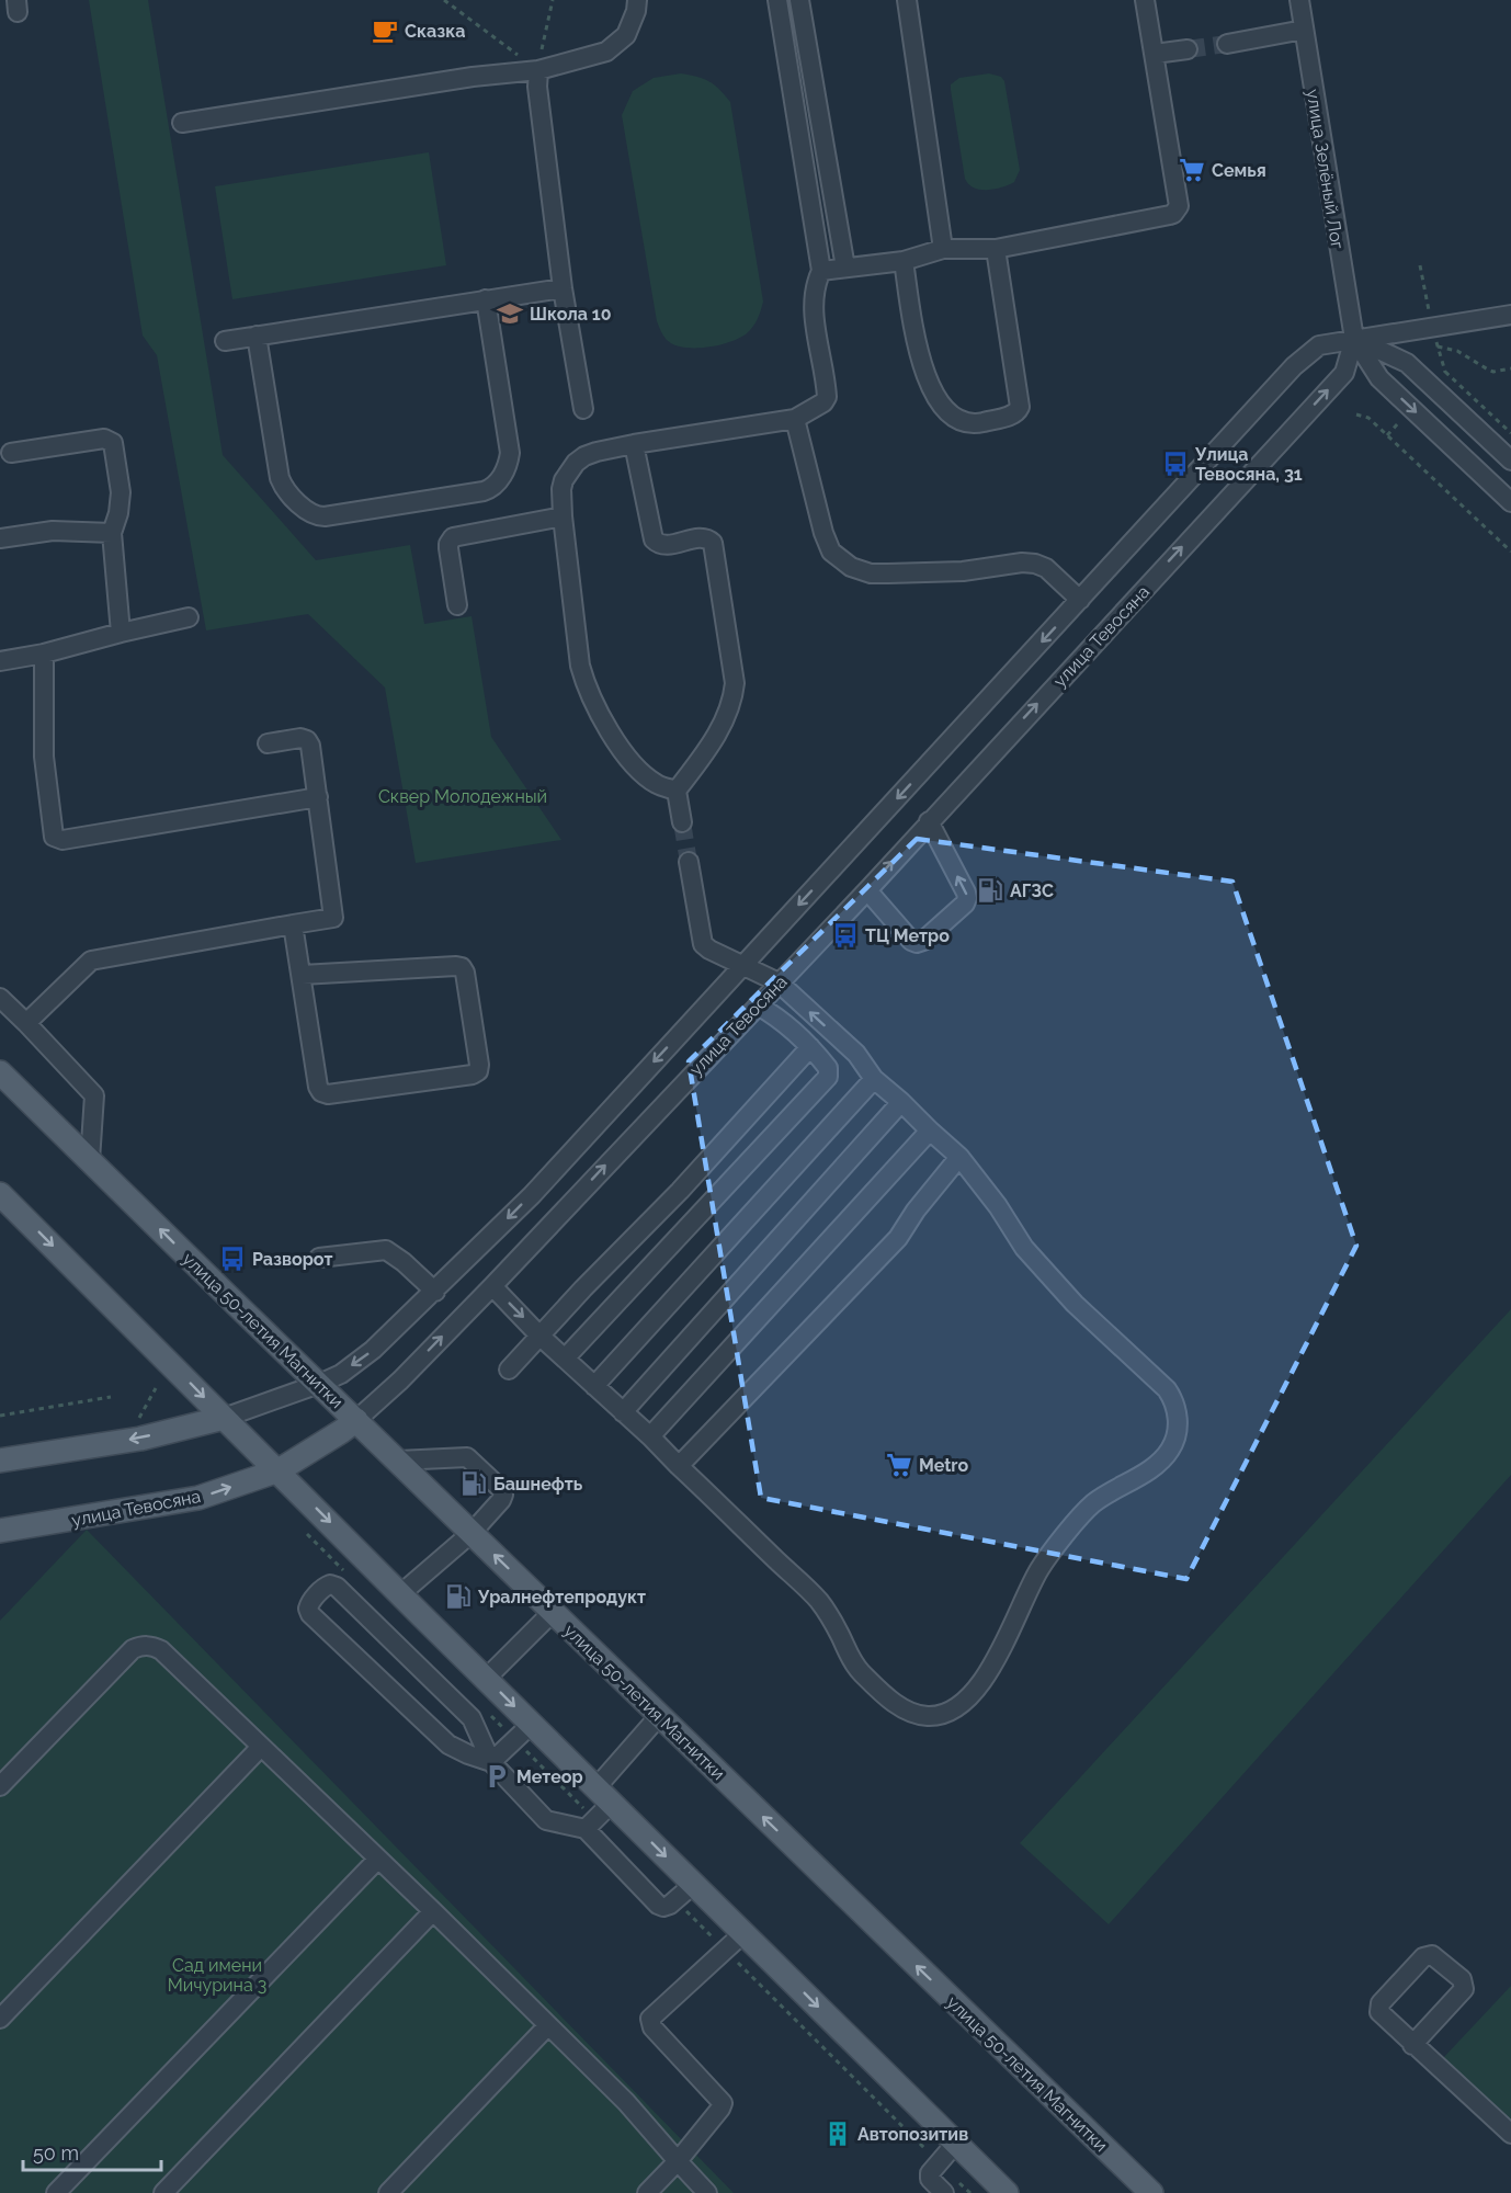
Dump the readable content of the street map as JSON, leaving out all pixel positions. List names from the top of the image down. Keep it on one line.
{"streets":{"main road":["улица Тевосяна","улица 50-летия Магнитки"],"street":["улица Зелёный Лог"]},"crossings":[["улица Зелёный Лог","улица Тевосяна"],["улица Тевосяна","улица 50-летия Магнитки"]],"parks":["Сквер Молодежный","Сад имени Мичурина 3"],"places":{"cafe":["Сказка"],"supermarket":["Семья","Metro"],"school or university":["Школа 10"],"bus stop":["Улица Тевосяна, 31","ТЦ Метро","Разворот"],"fuel station":["АГЗС","Башнефть","Уралнефтепродукт"],"parking":["Метеор"],"building":["Автопозитив"]},"scale_bar":"50 m"}
